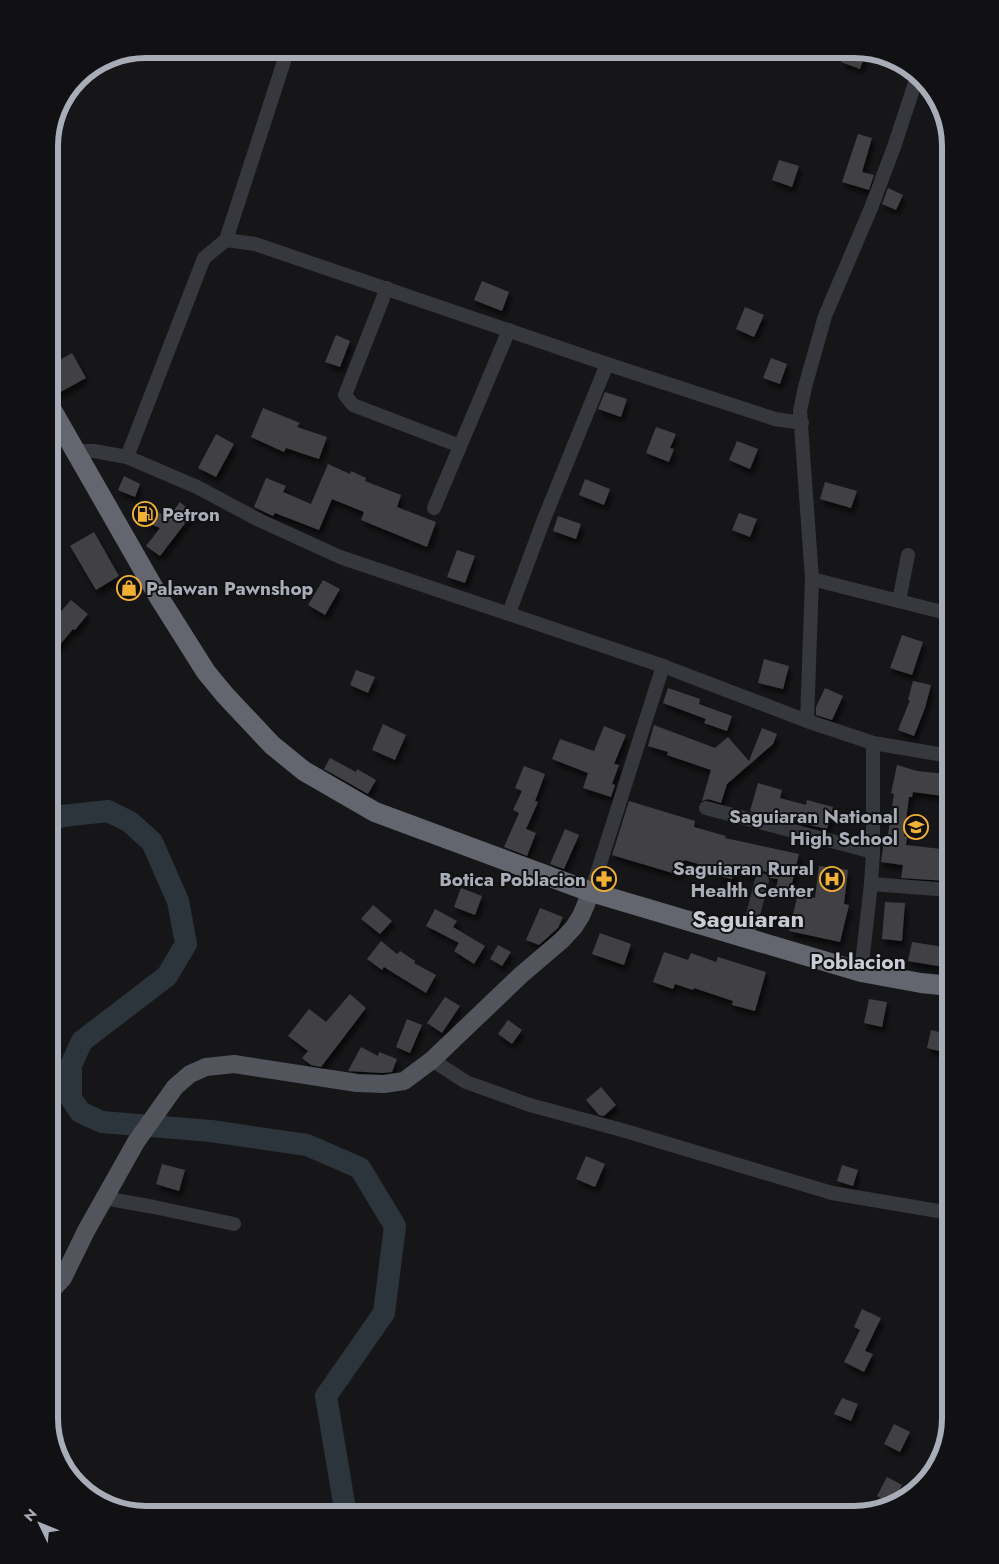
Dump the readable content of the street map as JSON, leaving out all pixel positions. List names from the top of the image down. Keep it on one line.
{"districts":["Saguiaran","Poblacion"],"places":{"fuel station":["Petron"],"shop":["Palawan Pawnshop"],"school or university":["Saguiaran National High School"],"pharmacy":["Botica Poblacion"],"hospital":["Saguiaran Rural Health Center"]},"north":"top left"}
